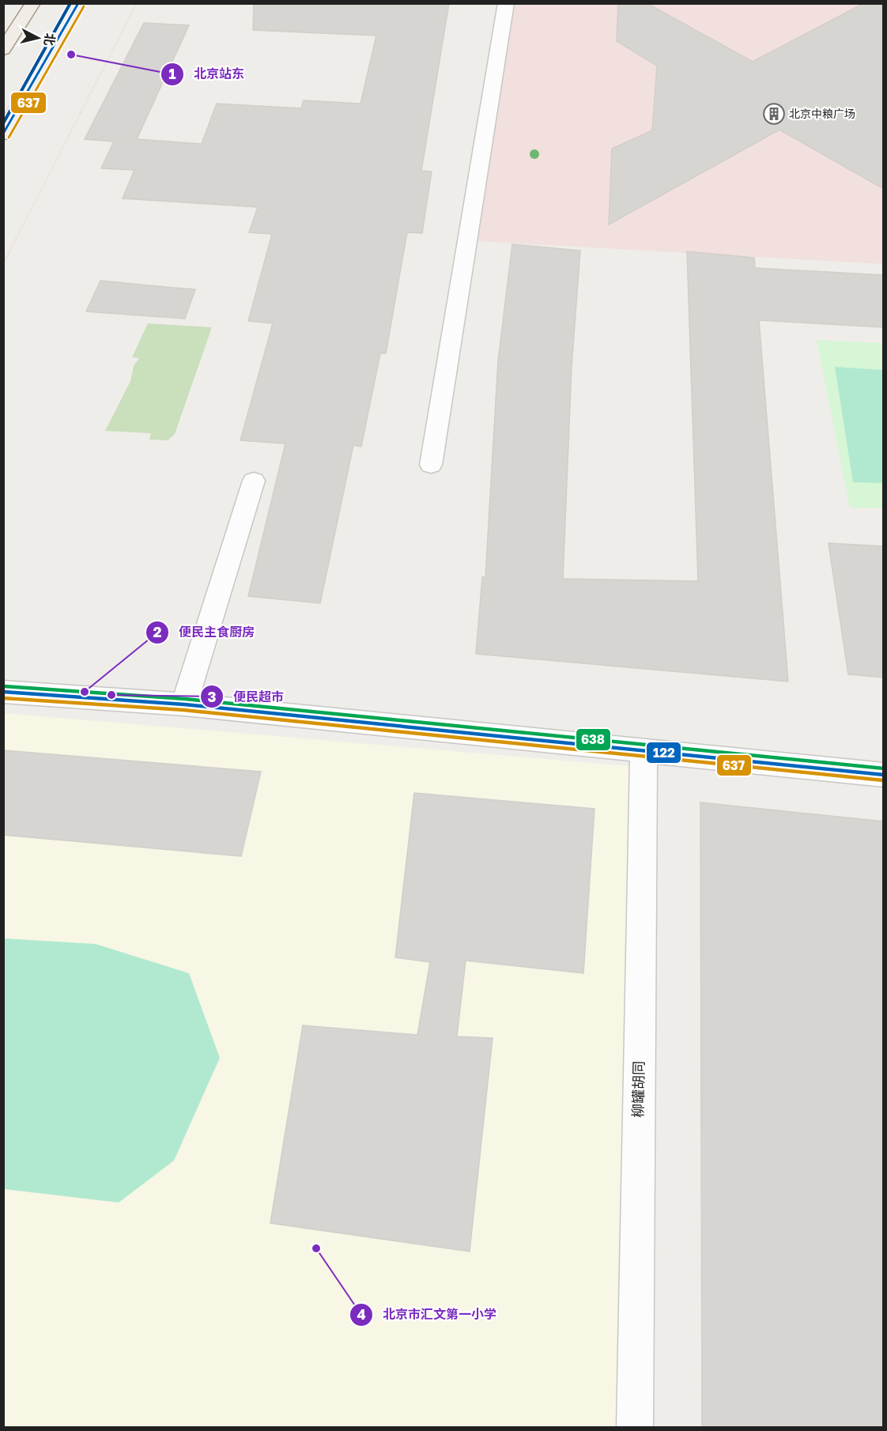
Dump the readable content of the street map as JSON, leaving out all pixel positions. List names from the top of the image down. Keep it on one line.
{"streets":{"street":["柳罐胡同"]},"places":{"other":["北京站东","便民主食厨房","便民超市","北京市汇文第一小学"],"building":["北京中粮广场"]},"lines":["transit line 2","transit line 122","transit line 638","transit line 637"],"north":"right"}
